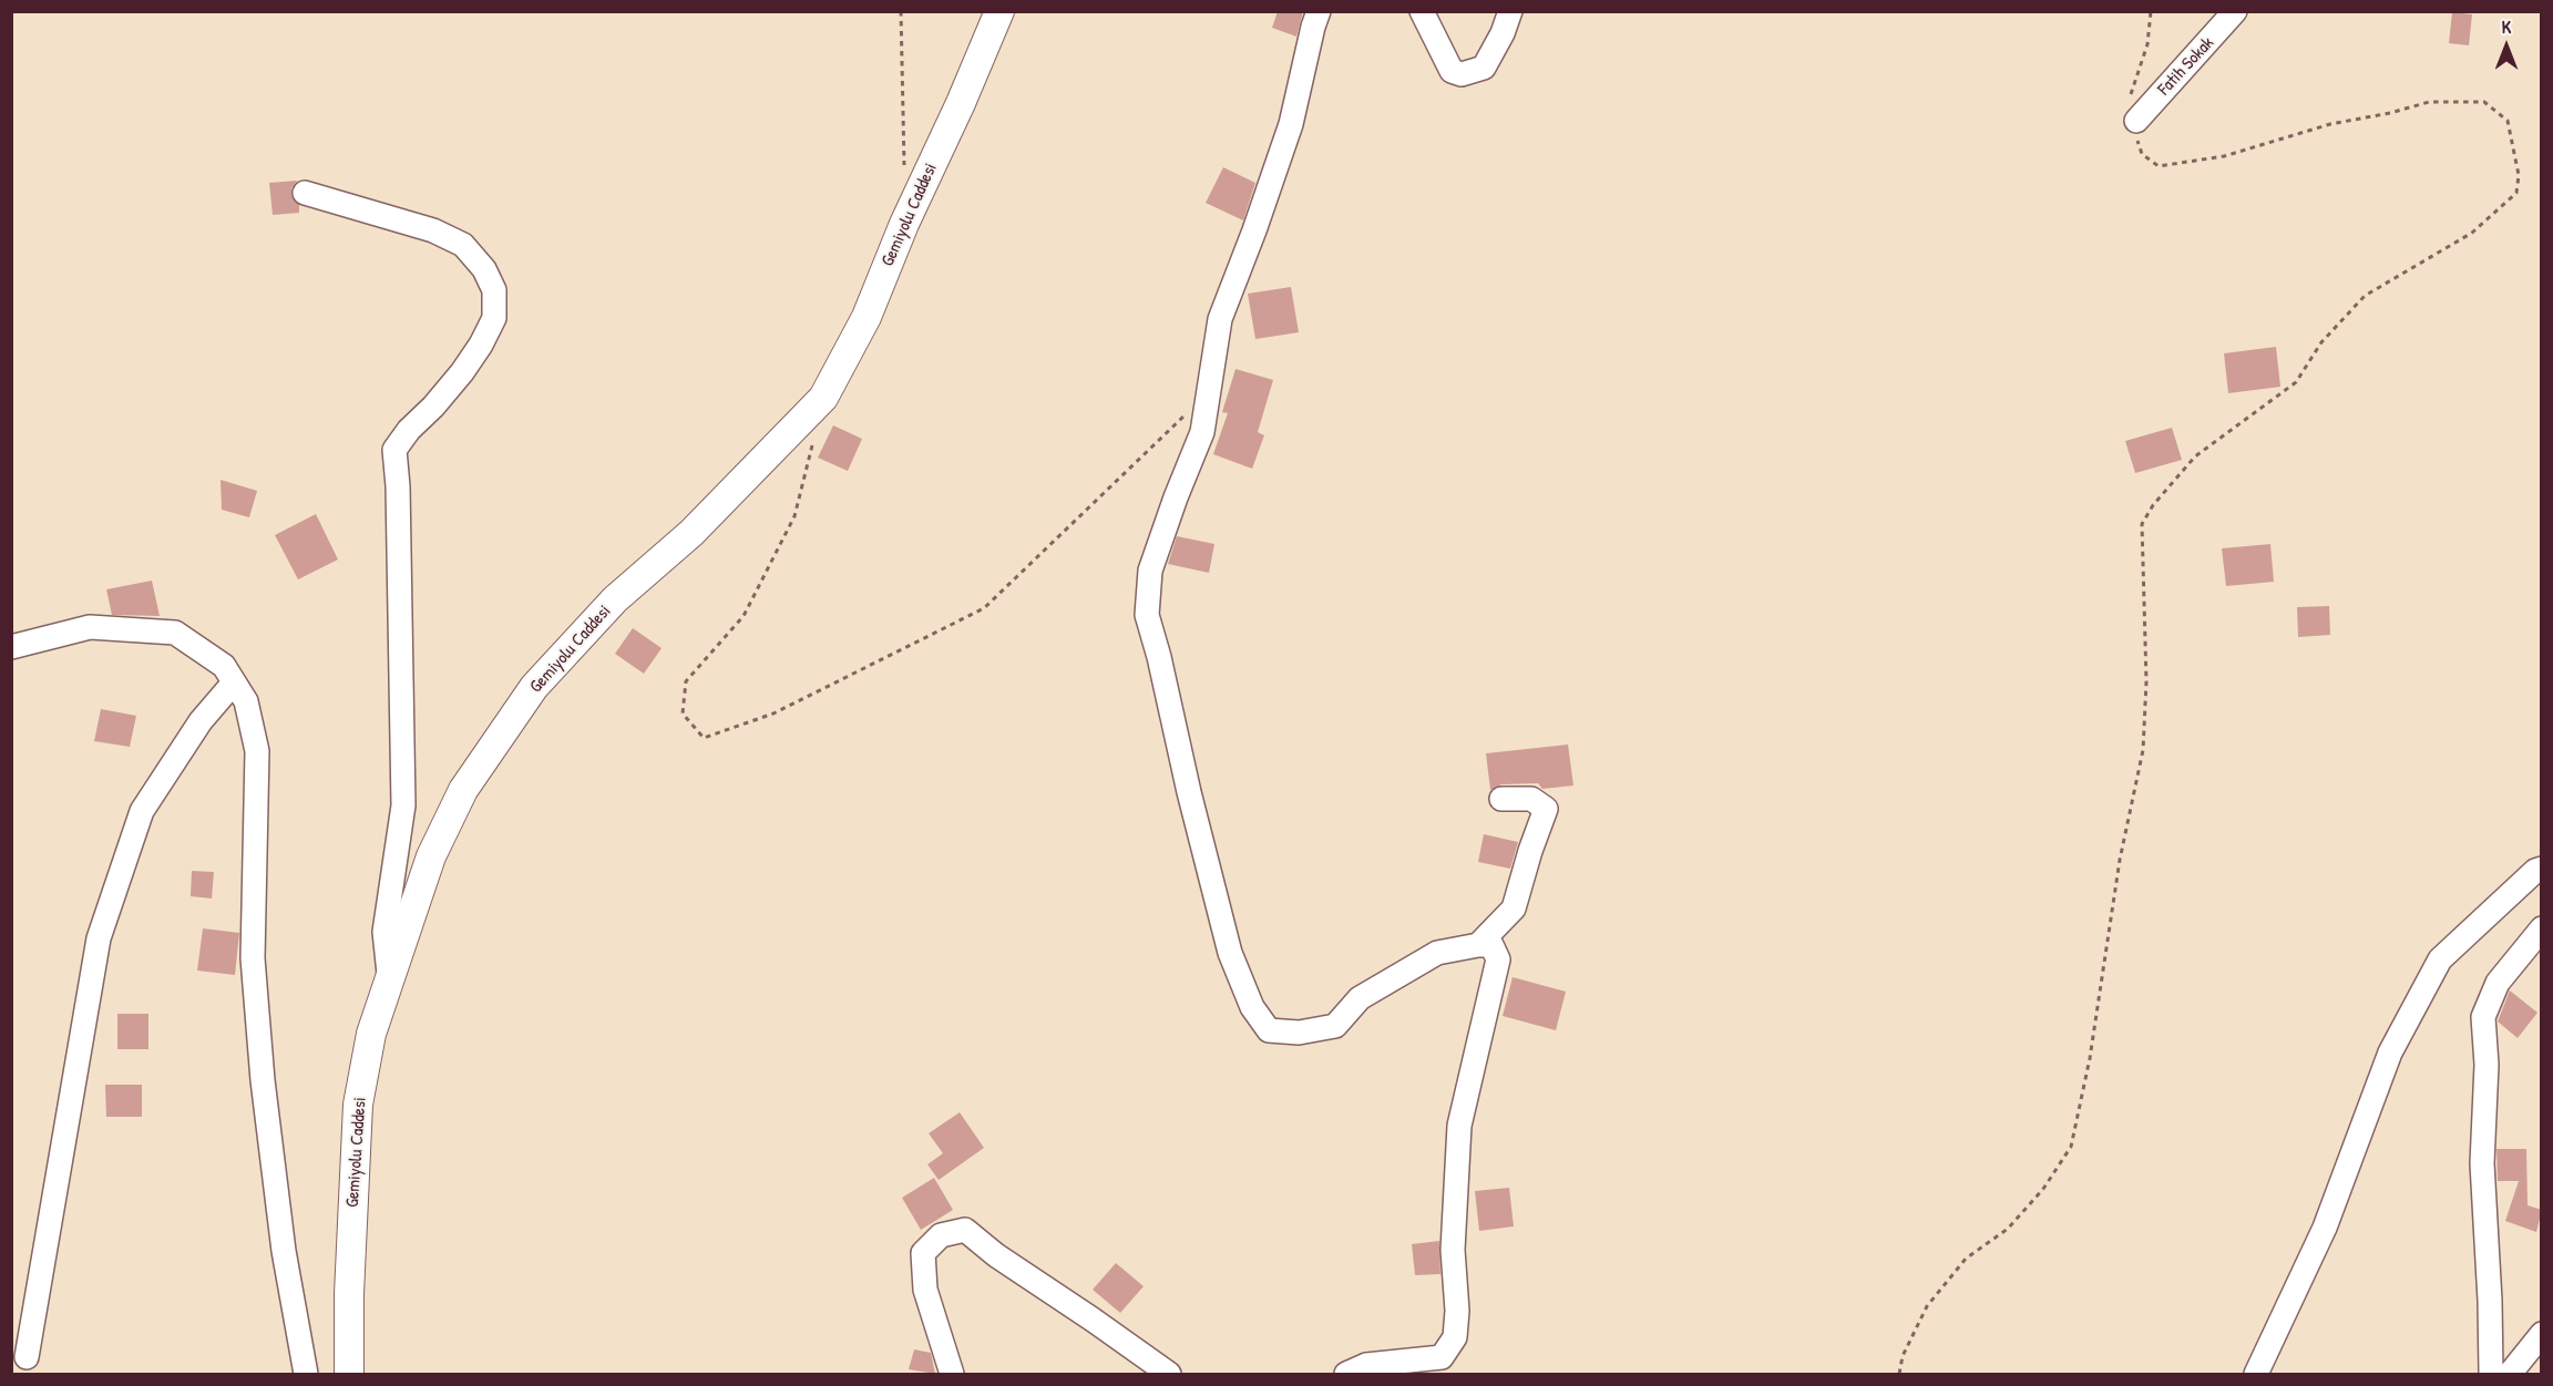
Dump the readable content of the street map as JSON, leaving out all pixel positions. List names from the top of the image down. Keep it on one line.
{"streets":{"street":["Fatih Sokak","Gemiyolu Caddesi"]},"north":"top"}
